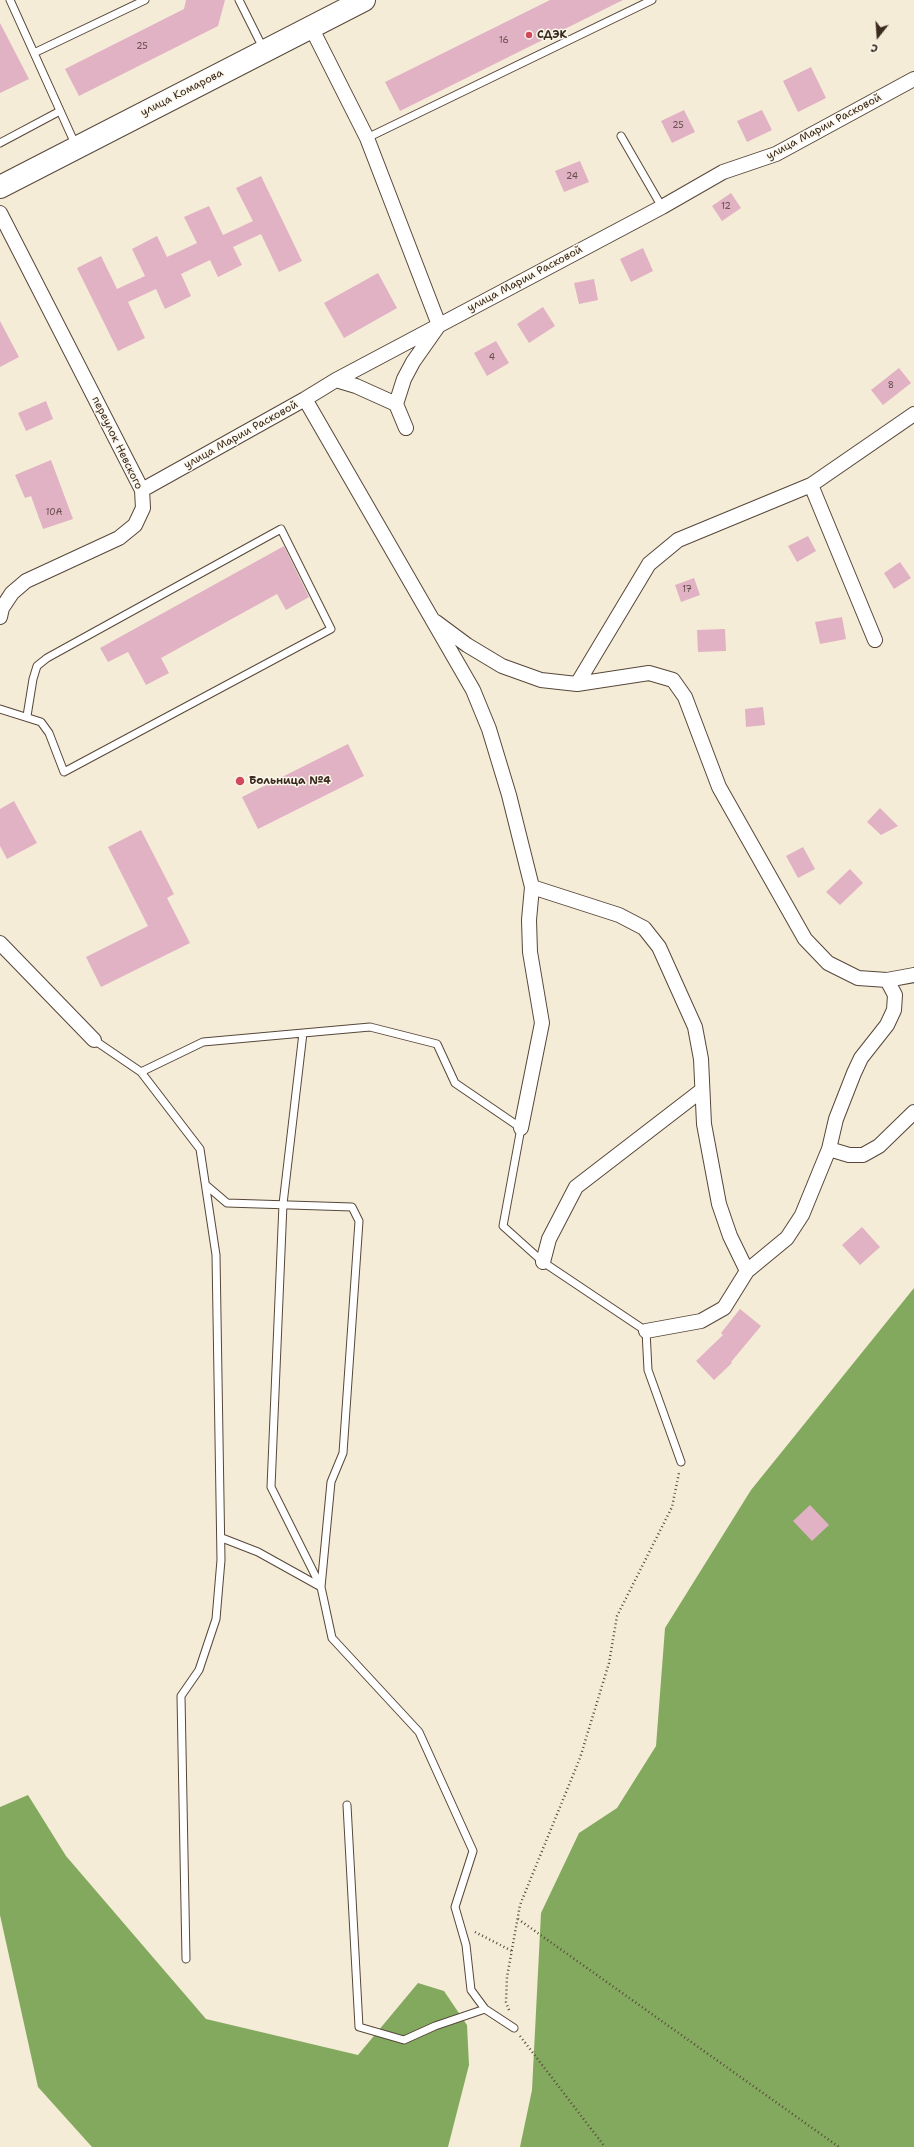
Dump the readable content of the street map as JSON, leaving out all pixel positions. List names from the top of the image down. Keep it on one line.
{"streets":{"main road":["улица Комарова"],"street":["улица Марии Расковой","переулок Невского"]},"crossings":[["улица Марии Расковой","переулок Невского"]],"places":["СДЭК","Больница №4"],"house_numbers":["16","25","25","24","12","4","8","10А","17"],"north":"bottom"}
